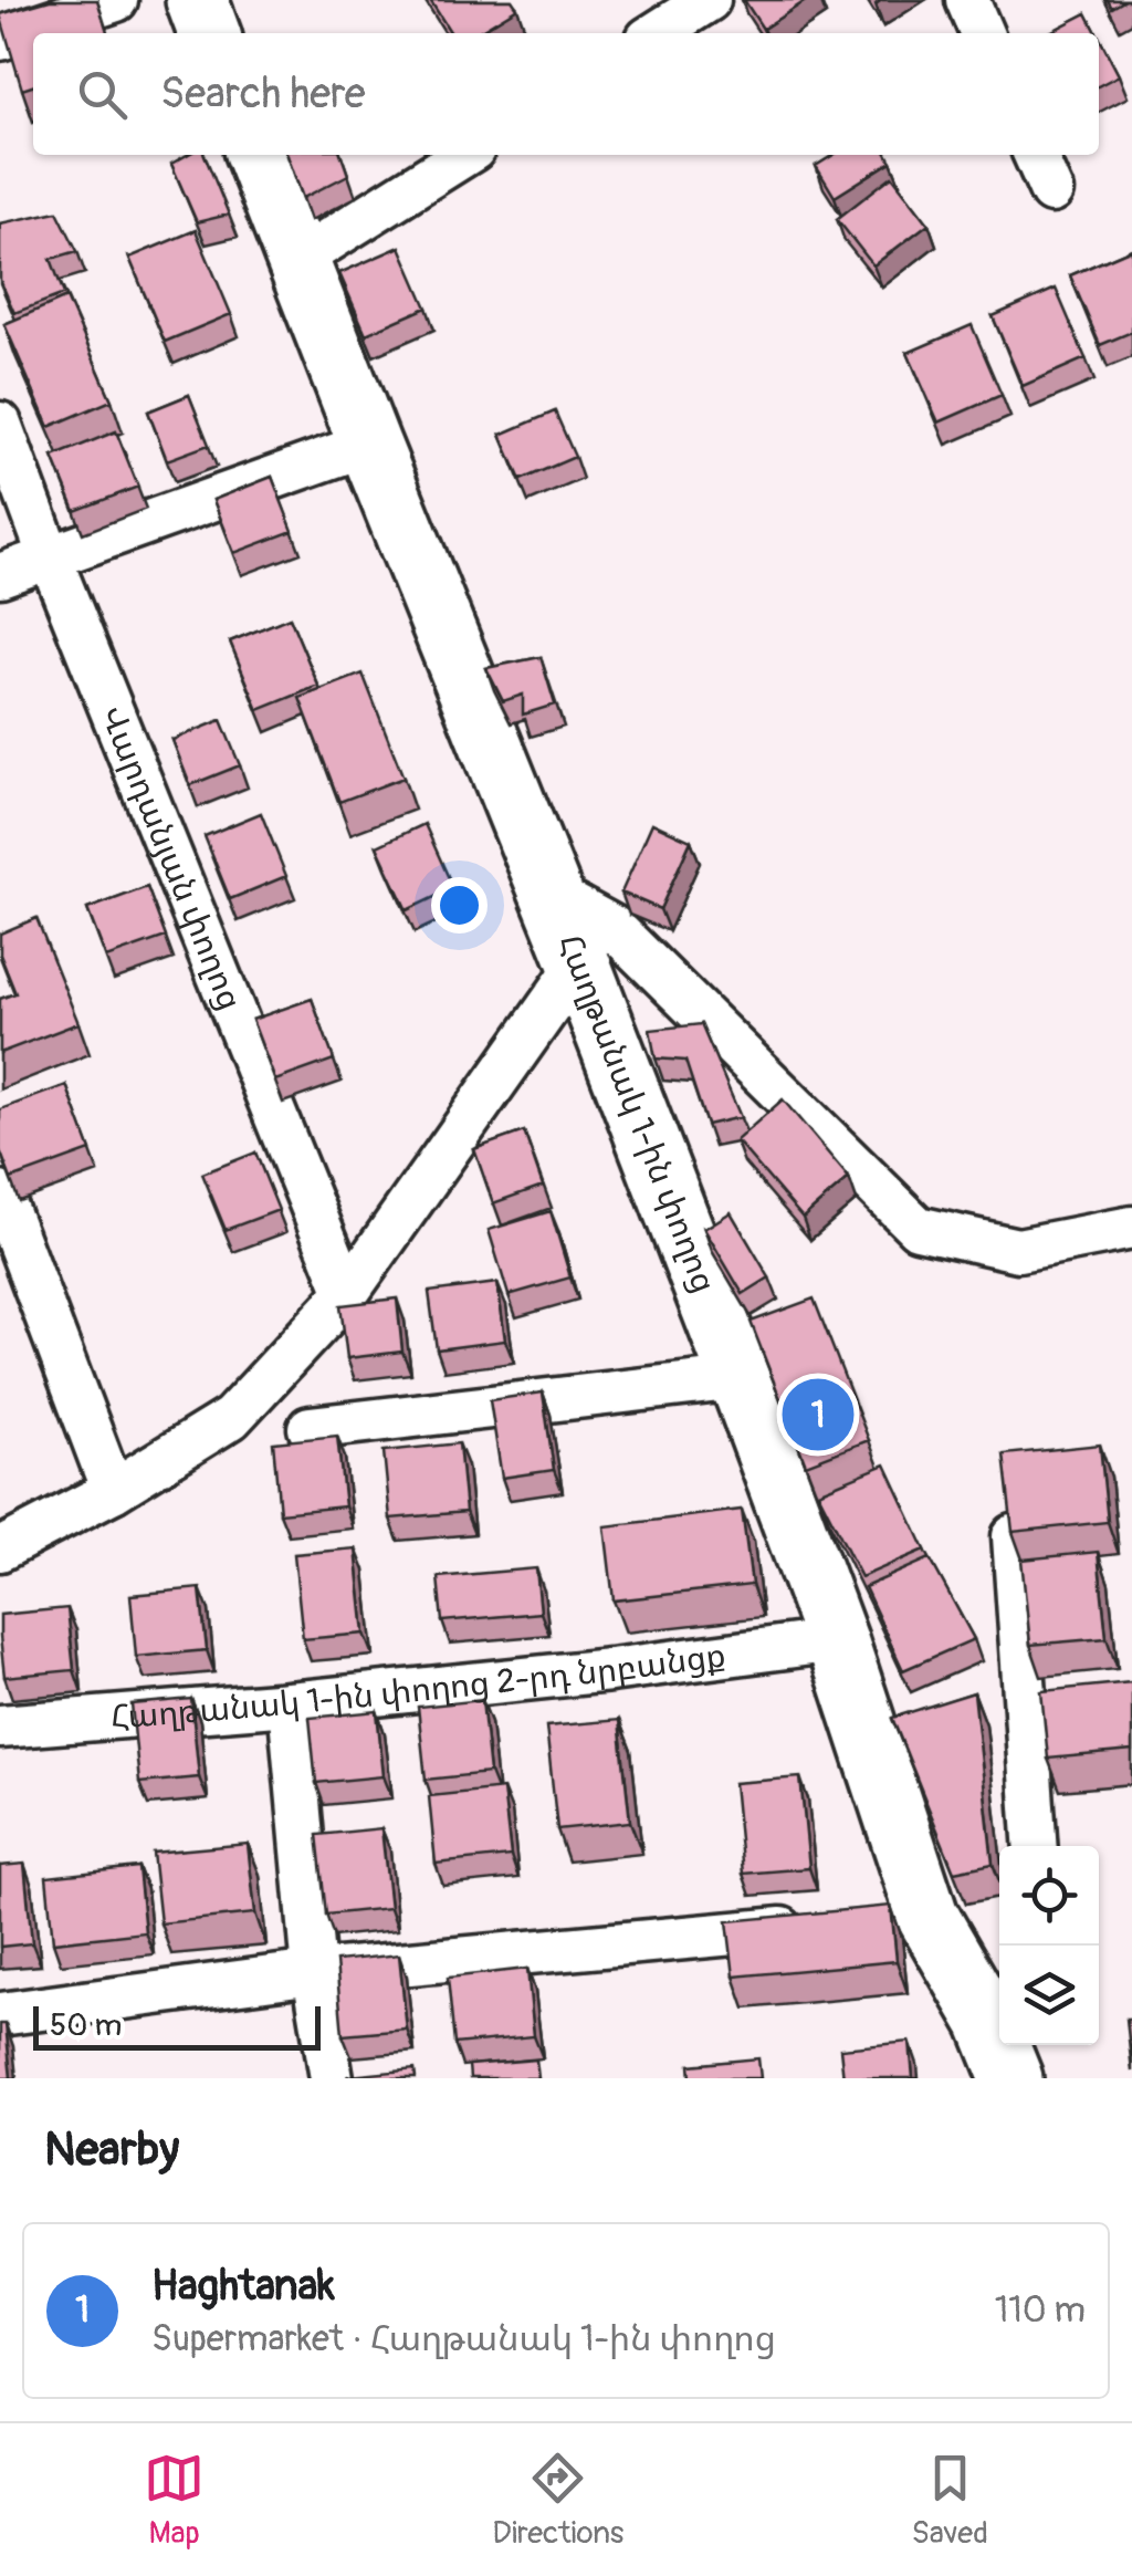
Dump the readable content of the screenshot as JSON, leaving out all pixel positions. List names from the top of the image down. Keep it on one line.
{"streets":{"main road":["Հաղթանակ 1-ին փողոց"],"street":["Վարդանյան փողոց","Հաղթանակ 1-ին փողոց 2-րդ նրբանցք"]},"crossings":[["Հաղթանակ 1-ին փողոց","Հաղթանակ 1-ին փողոց 2-րդ նրբանցք"]],"scale_bar":"50 m","page":{"search":"Search here","pins":"1","scale":"50 m","heading":"Nearby","list":[{"mark":"1","name":"Haghtanak","note":"Supermarket · Հաղթանակ 1-ին փողոց","value":"110 m"}],"nav":["Map","Directions","Saved"]}}
